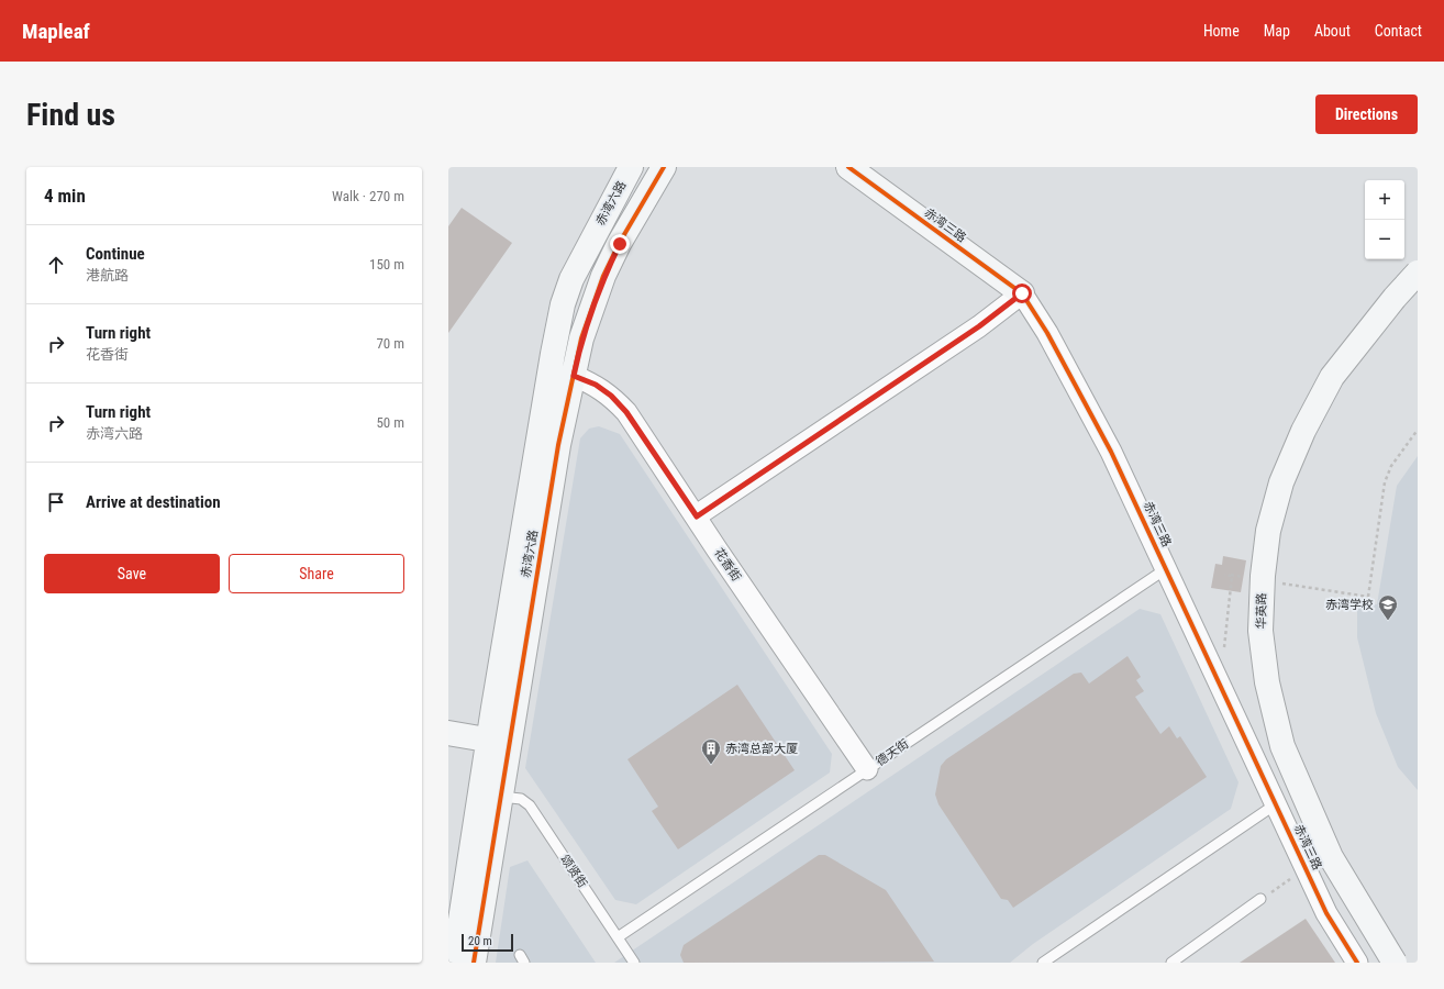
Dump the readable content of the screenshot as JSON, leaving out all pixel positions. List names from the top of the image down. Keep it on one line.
{"streets":{"street":["赤湾六路","赤湾三路","花香街","华英路"],"lane":["德天街","颂贤街"]},"crossings":[["赤湾六路","花香街"],["赤湾六路","颂贤街"],["赤湾三路","德天街"],["花香街","德天街"],["德天街","颂贤街"]],"places":{"school or university":["赤湾学校"],"building":["赤湾总部大厦"]},"scale_bar":"20 m","page":{"header":"Mapleaf","nav":["Home","Map","About","Contact"],"buttons":["Directions",["Save","Share"]],"title":"Find us","heading":["4 min","Walk · 270 m"],"map_buttons":["+","−"],"list":[["Continue","港航路","150 m"],["Turn right","花香街","70 m"],["Turn right","赤湾六路","50 m"],"Arrive at destination"],"scale":"20 m"}}
